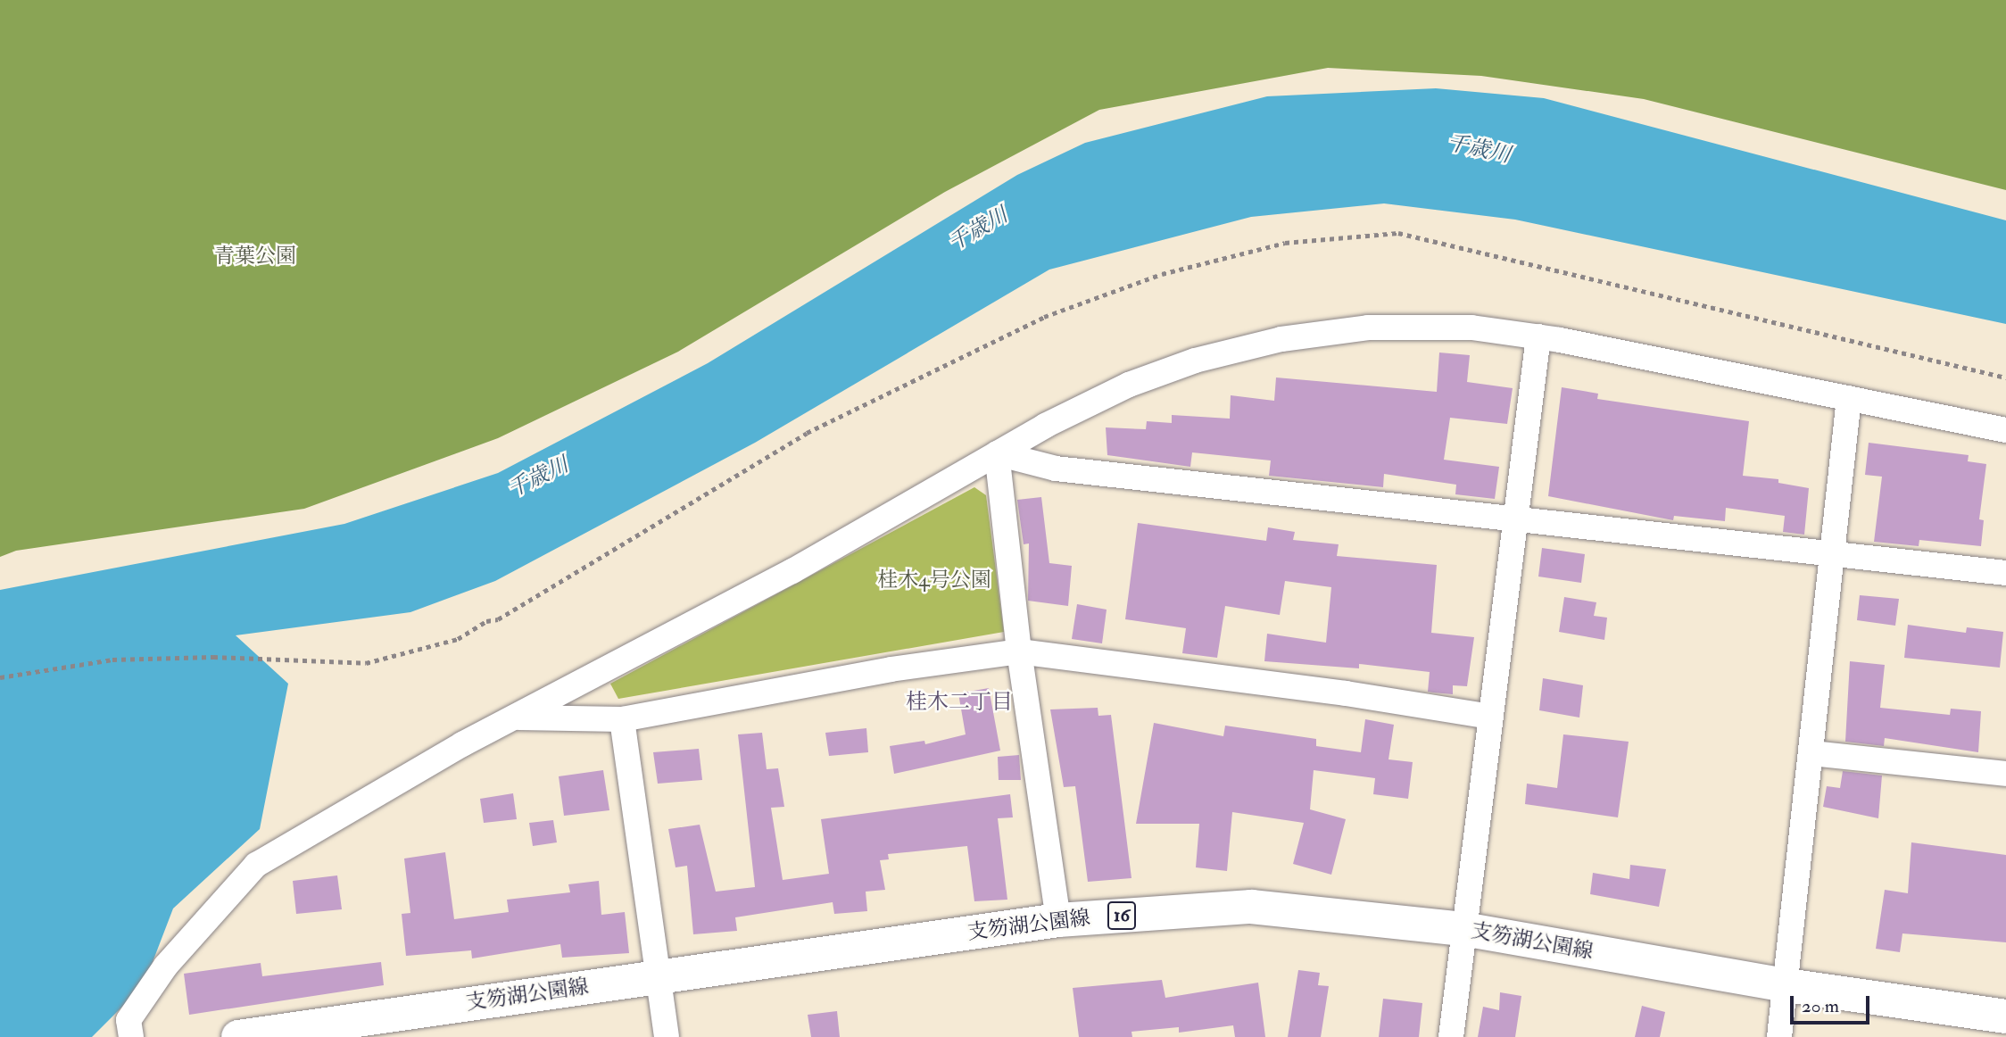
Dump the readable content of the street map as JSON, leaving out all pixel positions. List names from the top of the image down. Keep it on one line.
{"streets":{"main road":["16","支笏湖公園線"]},"districts":["桂木二丁目"],"water":["千歳川"],"parks":["青葉公園","桂木4号公園"],"scale_bar":"20 m"}
